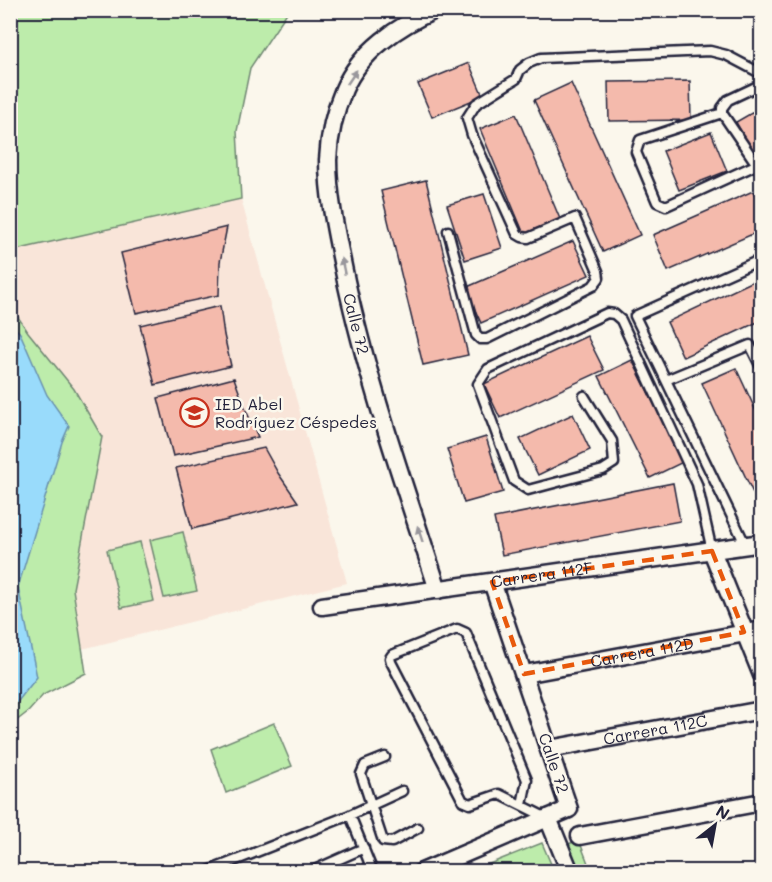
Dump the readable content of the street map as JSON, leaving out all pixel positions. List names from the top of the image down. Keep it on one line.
{"streets":{"street":["Calle 72","Carrera 112F","Carrera 112D","Carrera 112C"]},"crossings":[["Calle 72","Carrera 112F"],["Calle 72","Carrera 112D"],["Calle 72","Carrera 112C"]],"one_way":["Calle 72"],"places":{"school or university":["IED Abel Rodríguez Céspedes"]},"north":"top right"}
